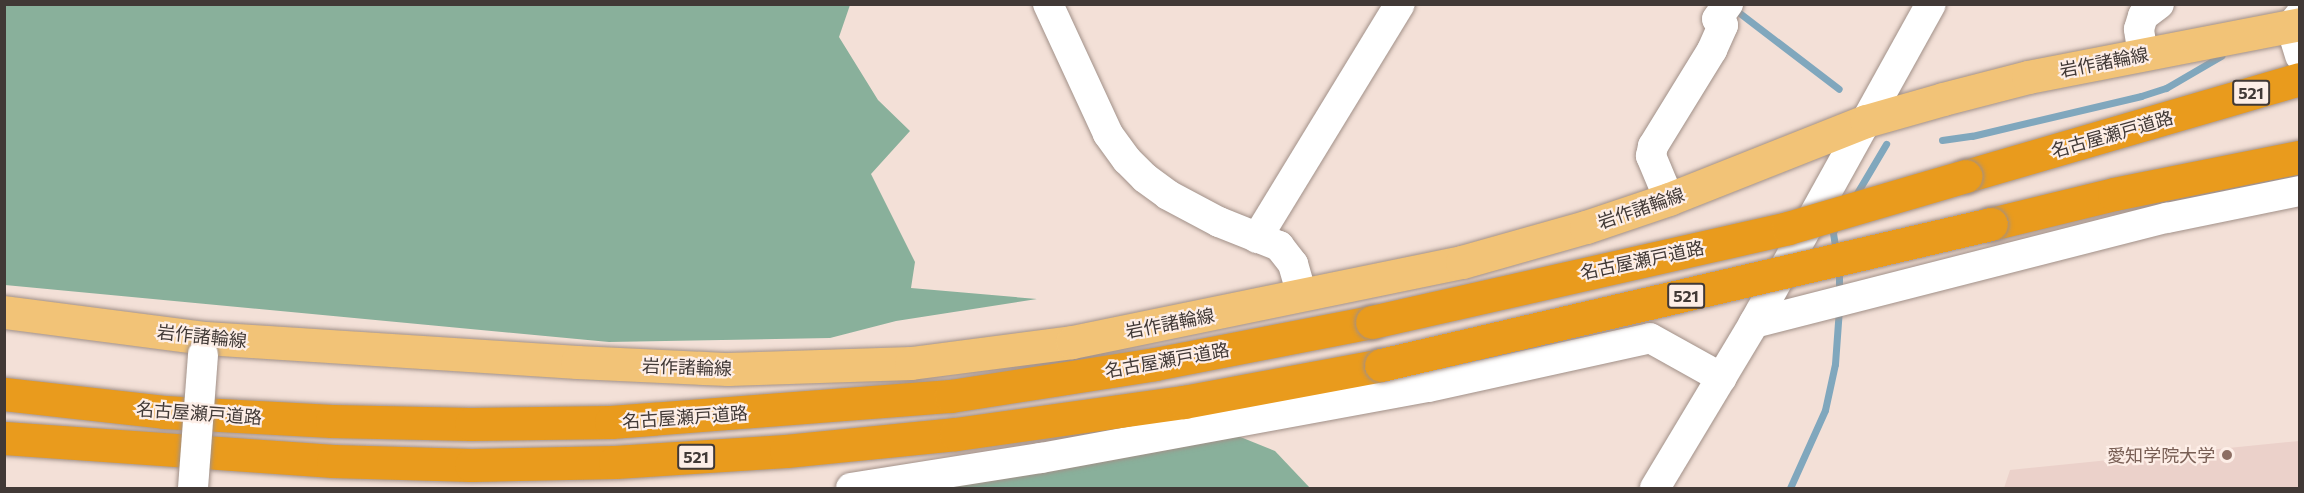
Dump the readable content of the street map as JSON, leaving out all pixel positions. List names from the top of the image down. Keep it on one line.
{"streets":{"highway":["521","名古屋瀬戸道路"],"main road":["岩作諸輪線"]},"places":["愛知学院大学"]}
